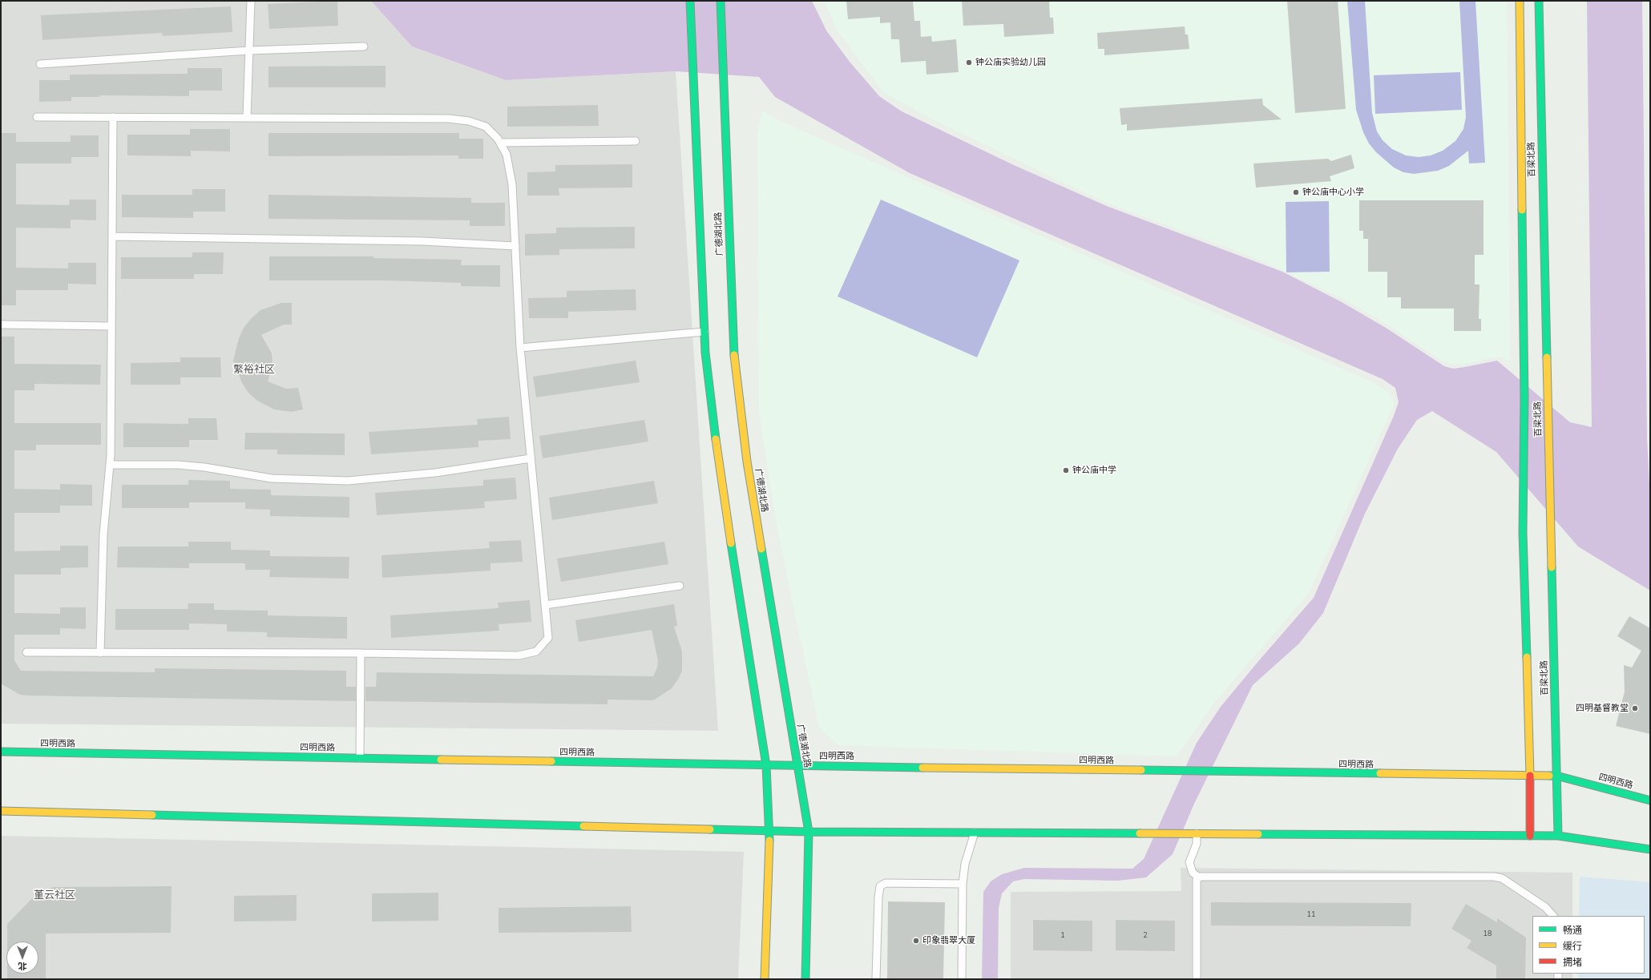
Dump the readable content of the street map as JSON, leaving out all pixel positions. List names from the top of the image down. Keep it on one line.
{"streets":{"main road":["百梁北路","广德湖北路","四明西路"]},"crossings":[["百梁北路","四明西路"],["广德湖北路","四明西路"]],"districts":["繁裕社区","堇云社区"],"places":["钟公庙实验幼儿园","钟公庙中心小学","钟公庙中学","四明基督教堂","印象翡翠大厦"],"house_numbers":["11","18","1","2"],"legend":["畅通","缓行","拥堵"],"north":"bottom"}
